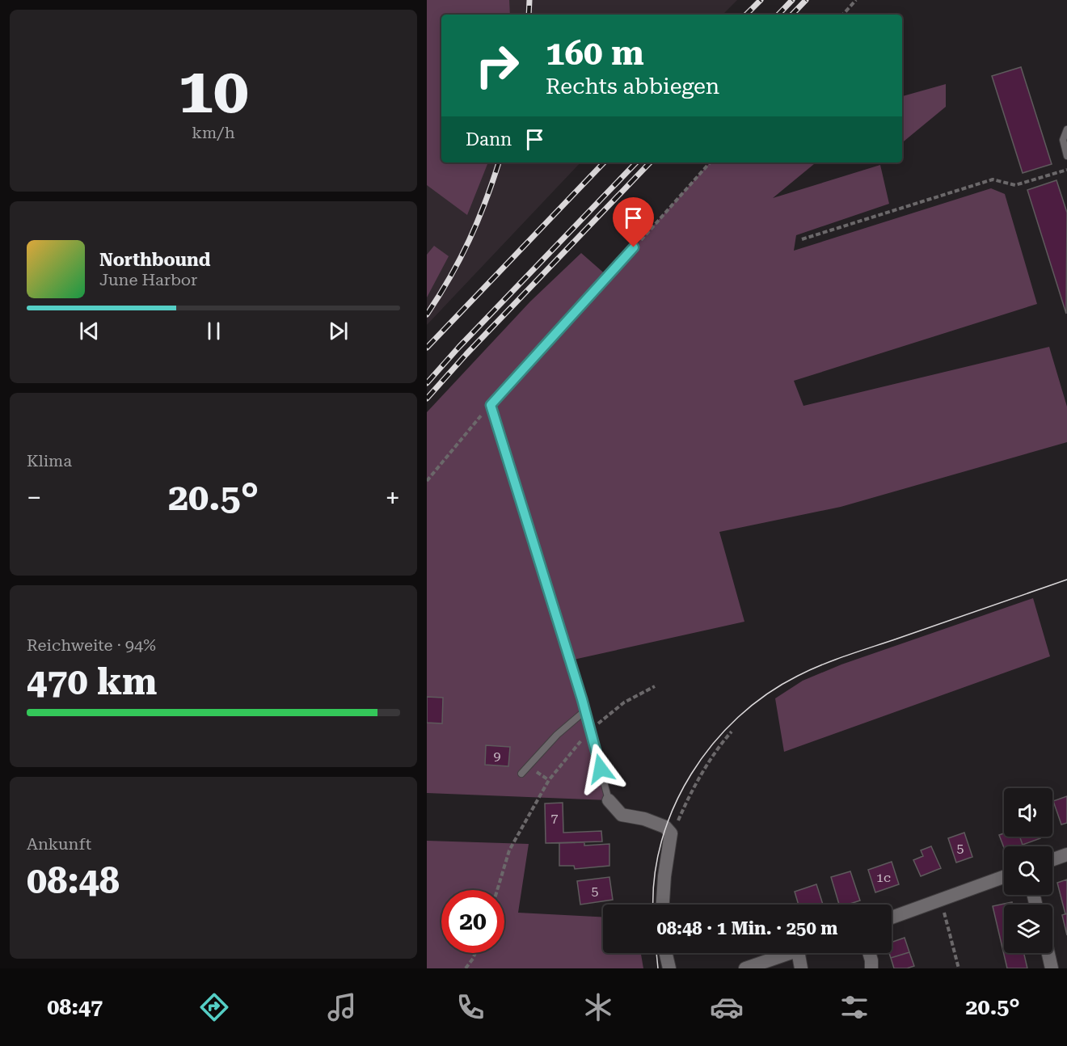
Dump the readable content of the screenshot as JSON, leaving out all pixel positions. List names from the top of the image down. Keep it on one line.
{"house_numbers":["9","7","5","1c","5"],"page":{"tile":[["10","km/h"],"Klima",["Reichweite · 94%","470 km"],["Ankunft","08:48"]],"turn":["160 m","Rechts abbiegen"],"then":"Dann","song":["Northbound","June Harbor"],"heat":["−","20.5°","+"],"limit":"20","trip":"08:48 · 1 Min. · 250 m","tabs":["08:47","20.5°"]}}
